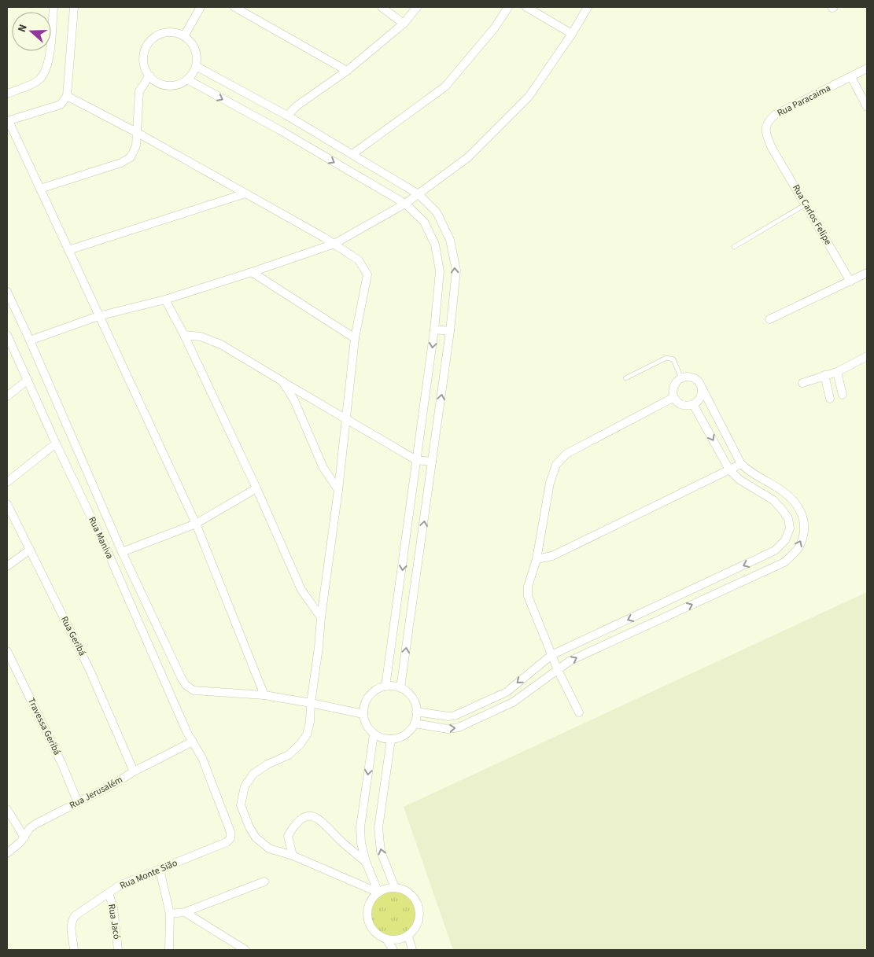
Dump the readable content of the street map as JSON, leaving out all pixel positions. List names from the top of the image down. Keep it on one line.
{"streets":{"street":["Rua Paracaima","Rua Carlos Felipe","Rua Maniva","Rua Geribá","Travessa Geribá","Rua Jerusalém","Rua Monte Sião","Rua Jacó"]},"crossings":[["Rua Paracaima","Rua Carlos Felipe"],["Rua Maniva","Rua Jerusalém"],["Rua Maniva","Rua Monte Sião"],["Rua Geribá","Rua Jerusalém"],["Travessa Geribá","Rua Jerusalém"],["Rua Monte Sião","Rua Jacó"]],"north":"left"}
